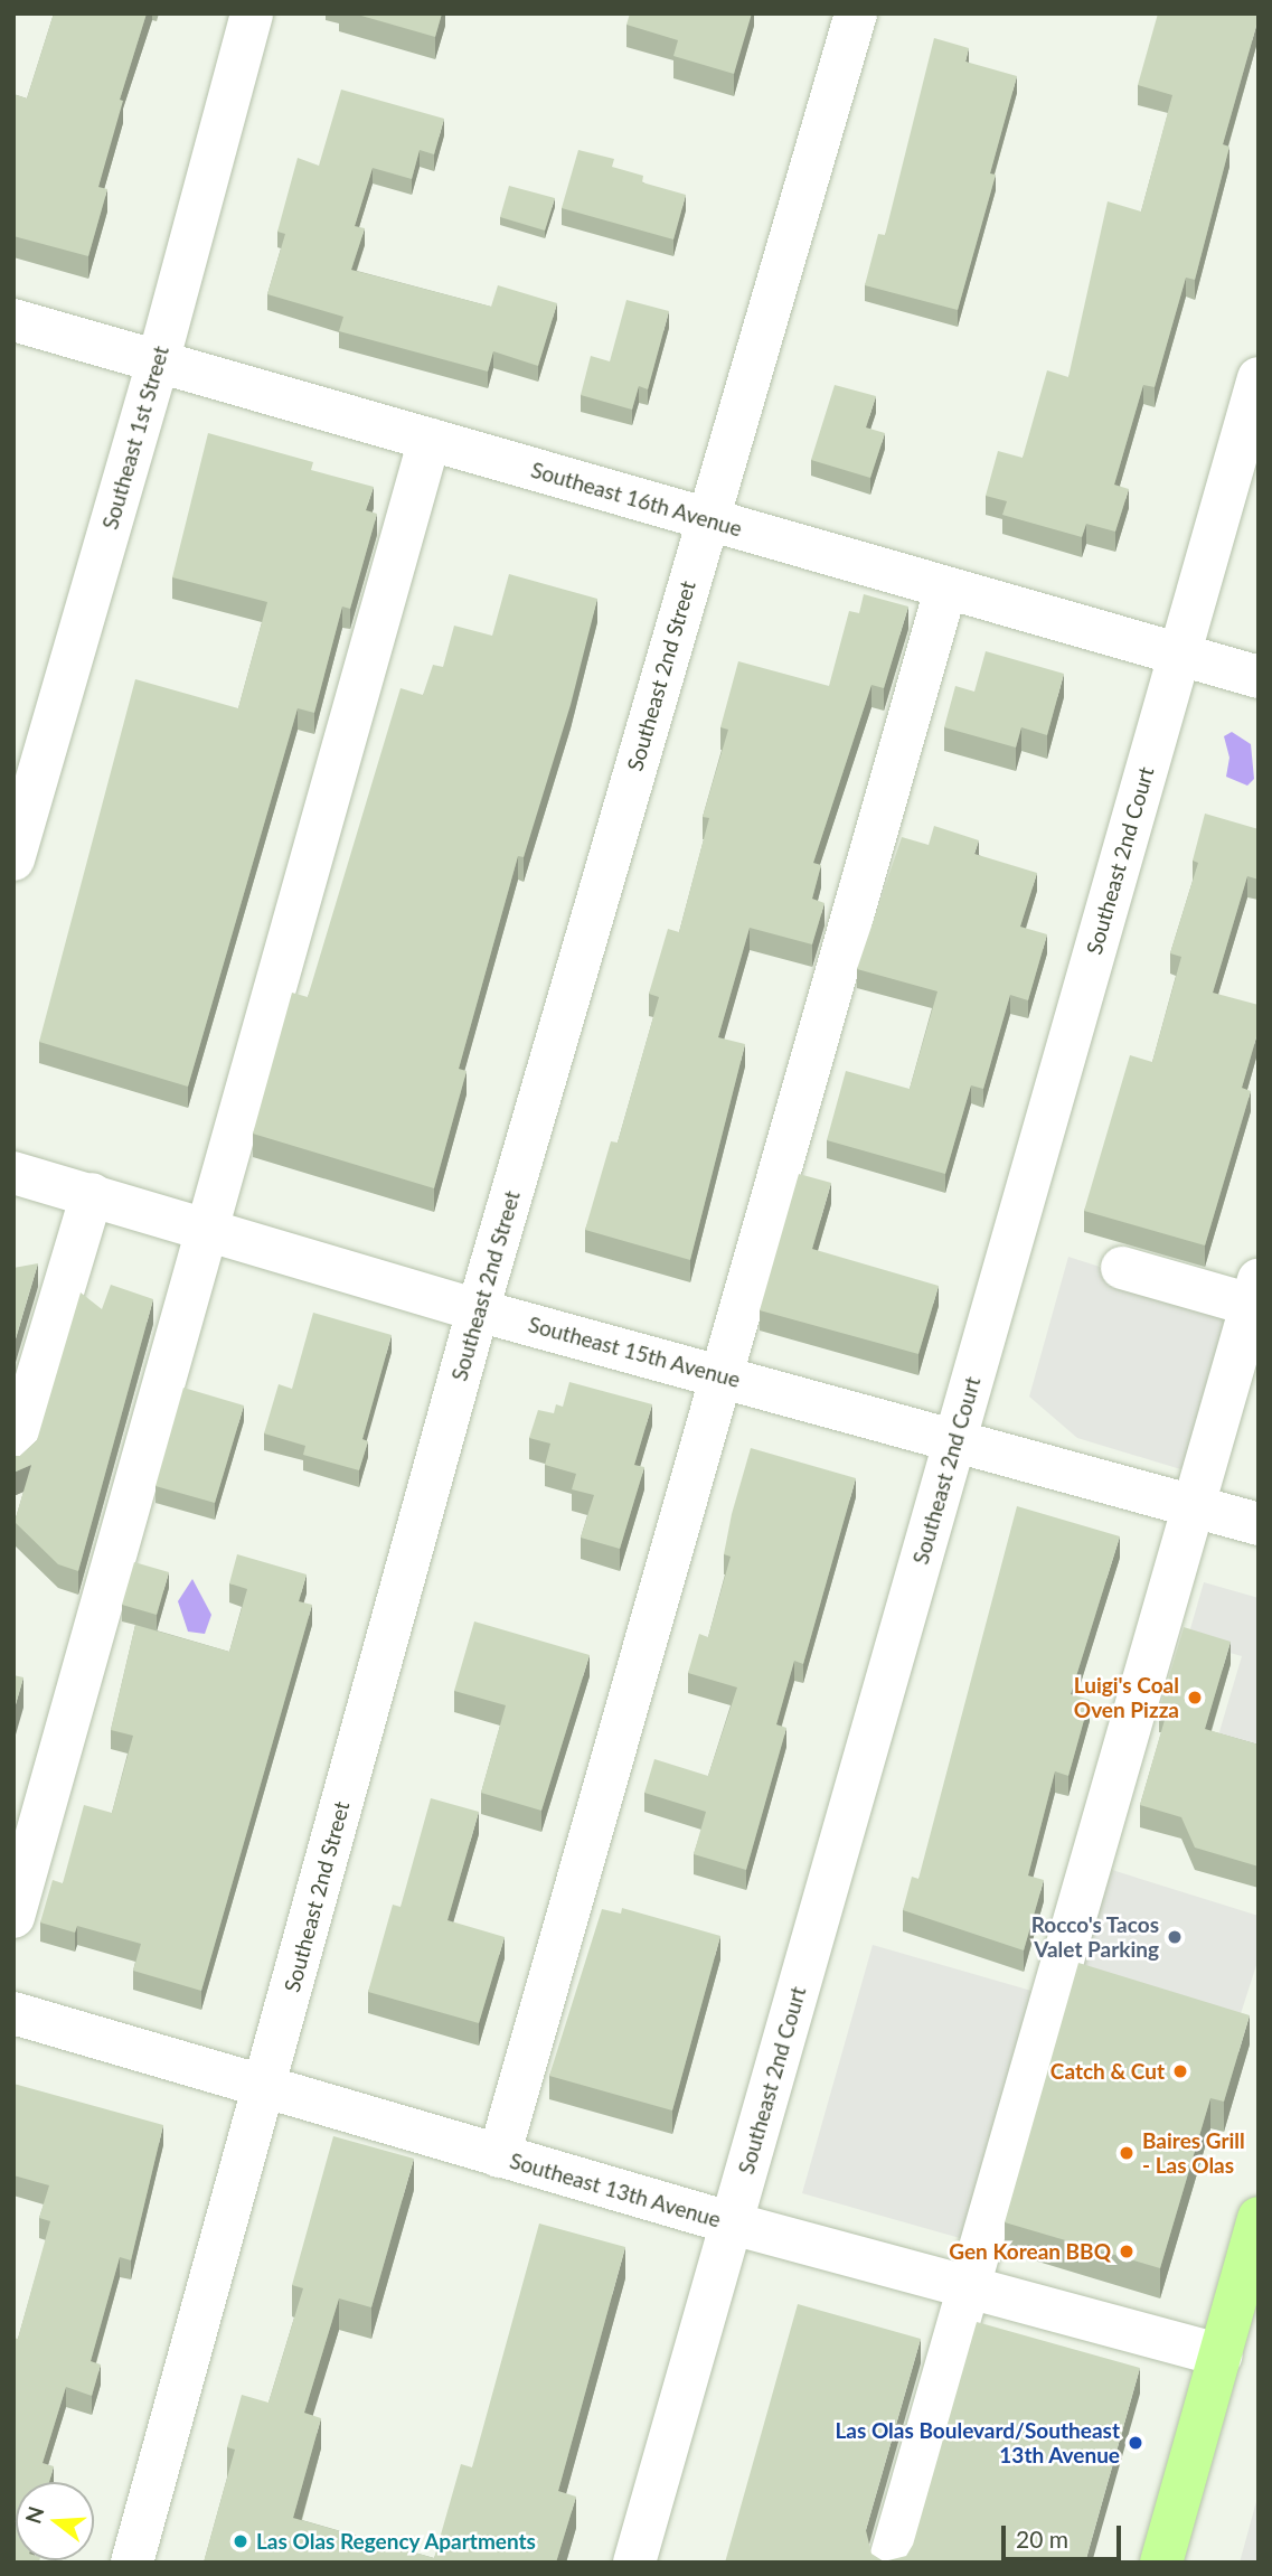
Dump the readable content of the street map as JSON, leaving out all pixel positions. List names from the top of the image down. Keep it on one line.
{"streets":{"street":["Southeast 1st Street","Southeast 16th Avenue","Southeast 2nd Street","Southeast 2nd Court","Southeast 15th Avenue","Southeast 13th Avenue"]},"crossings":[["Southeast 1st Street","Southeast 16th Avenue"],["Southeast 16th Avenue","Southeast 2nd Street"],["Southeast 16th Avenue","Southeast 2nd Court"],["Southeast 2nd Street","Southeast 15th Avenue"],["Southeast 2nd Street","Southeast 13th Avenue"],["Southeast 2nd Court","Southeast 15th Avenue"],["Southeast 2nd Court","Southeast 13th Avenue"]],"places":["Luigi's Coal Oven Pizza","Rocco's Tacos Valet Parking","Catch & Cut","Baires Grill - Las Olas","Gen Korean BBQ","Las Olas Boulevard/Southeast 13th Avenue","Las Olas Regency Apartments"],"scale_bar":"20 m","north":"left"}
